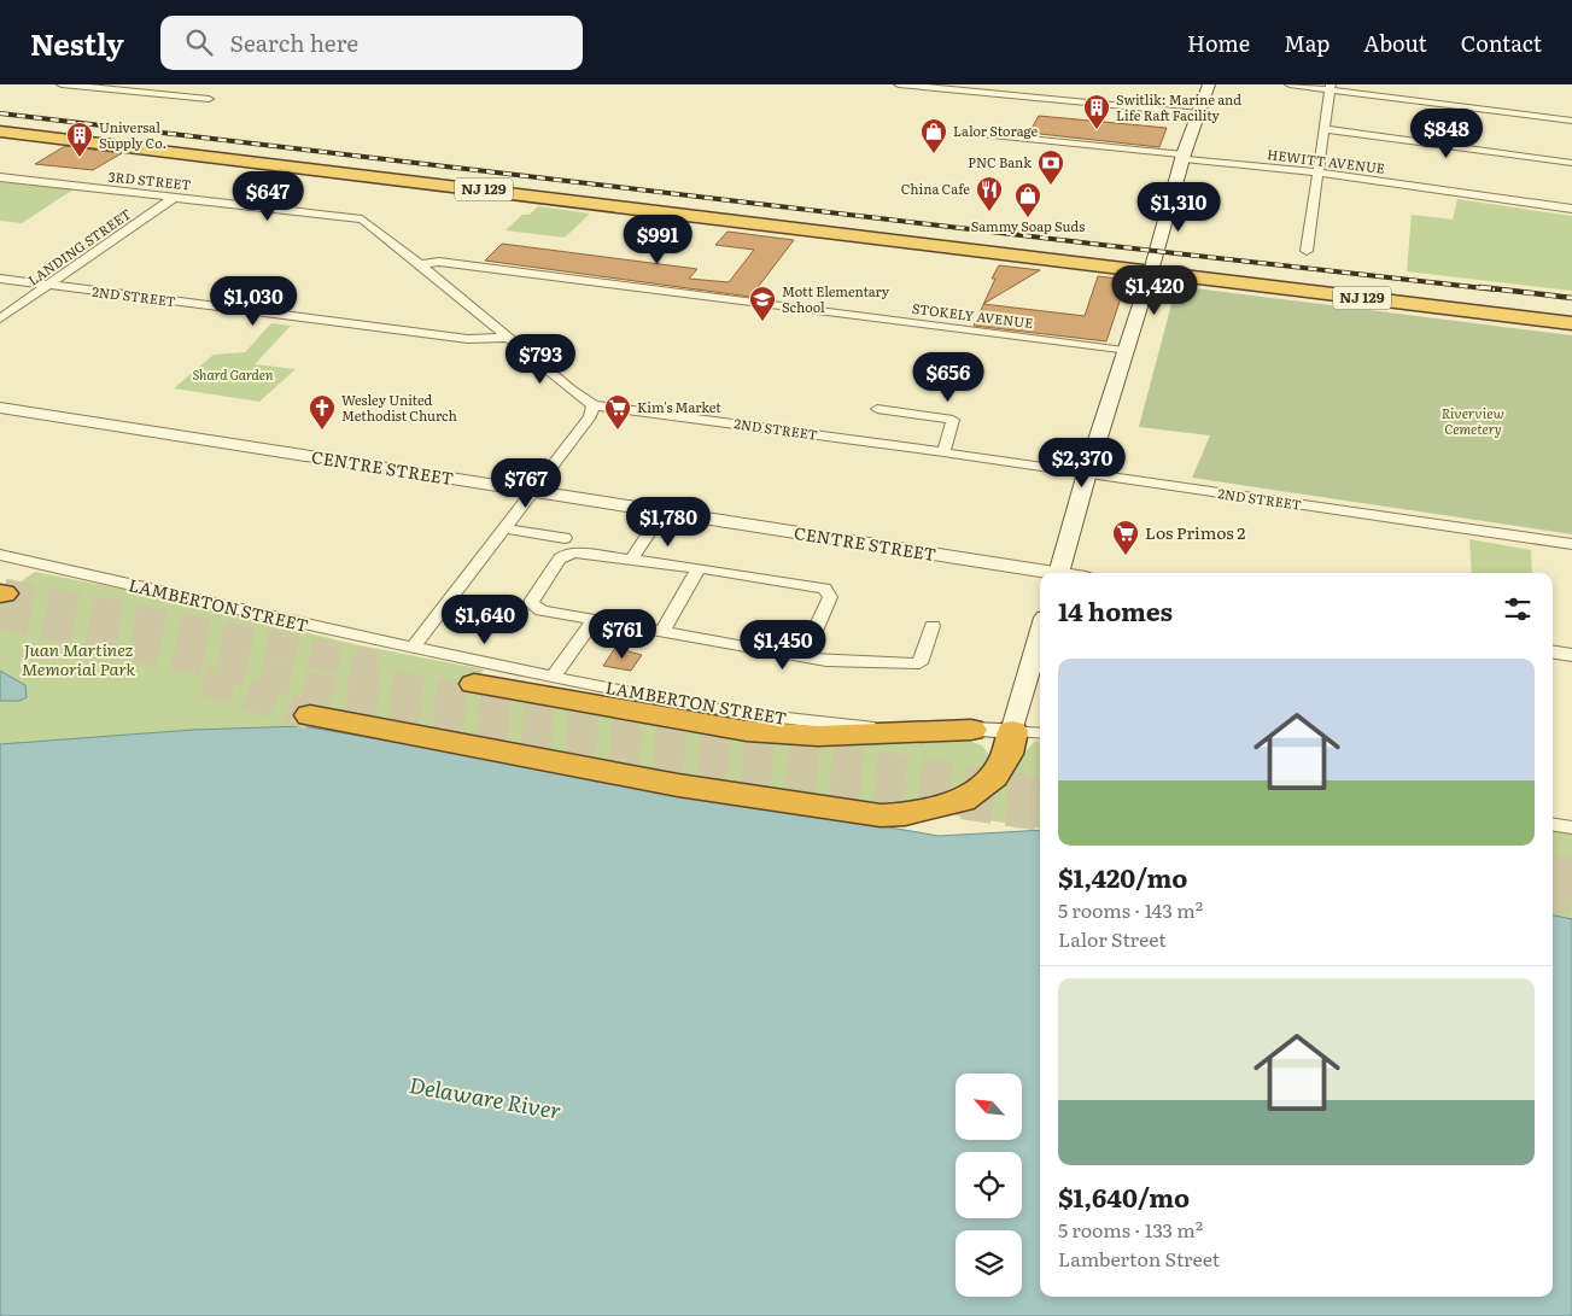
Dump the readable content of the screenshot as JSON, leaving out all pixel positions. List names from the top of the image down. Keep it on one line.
{"streets":{"highway":["NJ 129"],"main road":["LAMBERTON STREET"],"street":["HEWITT AVENUE","3RD STREET","LANDING STREET","2ND STREET","STOKELY AVENUE","CENTRE STREET"]},"crossings":[["3RD STREET","LANDING STREET"],["3RD STREET","2ND STREET"],["3RD STREET","STOKELY AVENUE"],["LANDING STREET","2ND STREET"]],"water":["Delaware River"],"parks":["Shard Garden","Riverview Cemetery","Juan Martinez Memorial Park"],"places":{"building":["Switlik: Marine and Life Raft Facility","Universal Supply Co."],"shop":["Lalor Storage","Sammy Soap Suds"],"bank":["PNC Bank"],"restaurant":["China Cafe"],"school or university":["Mott Elementary School"],"church":["Wesley United Methodist Church"],"supermarket":["Kim's Market","Los Primos 2"]},"north":"top left","page":{"header":"Nestly","search":"Search here","nav":["Home","Map","About","Contact"],"price":["$848","$647","$1,310","$991","$1,420","$1,030","$793","$656","$2,370","$767","$1,780","$1,640","$761","$1,450"],"heading":"14 homes","list":[{"name":"$1,420/mo","note":"5 rooms · 143 m² · Lalor Street"},{"name":"$1,640/mo","note":"5 rooms · 133 m² · Lamberton Street"}]}}
